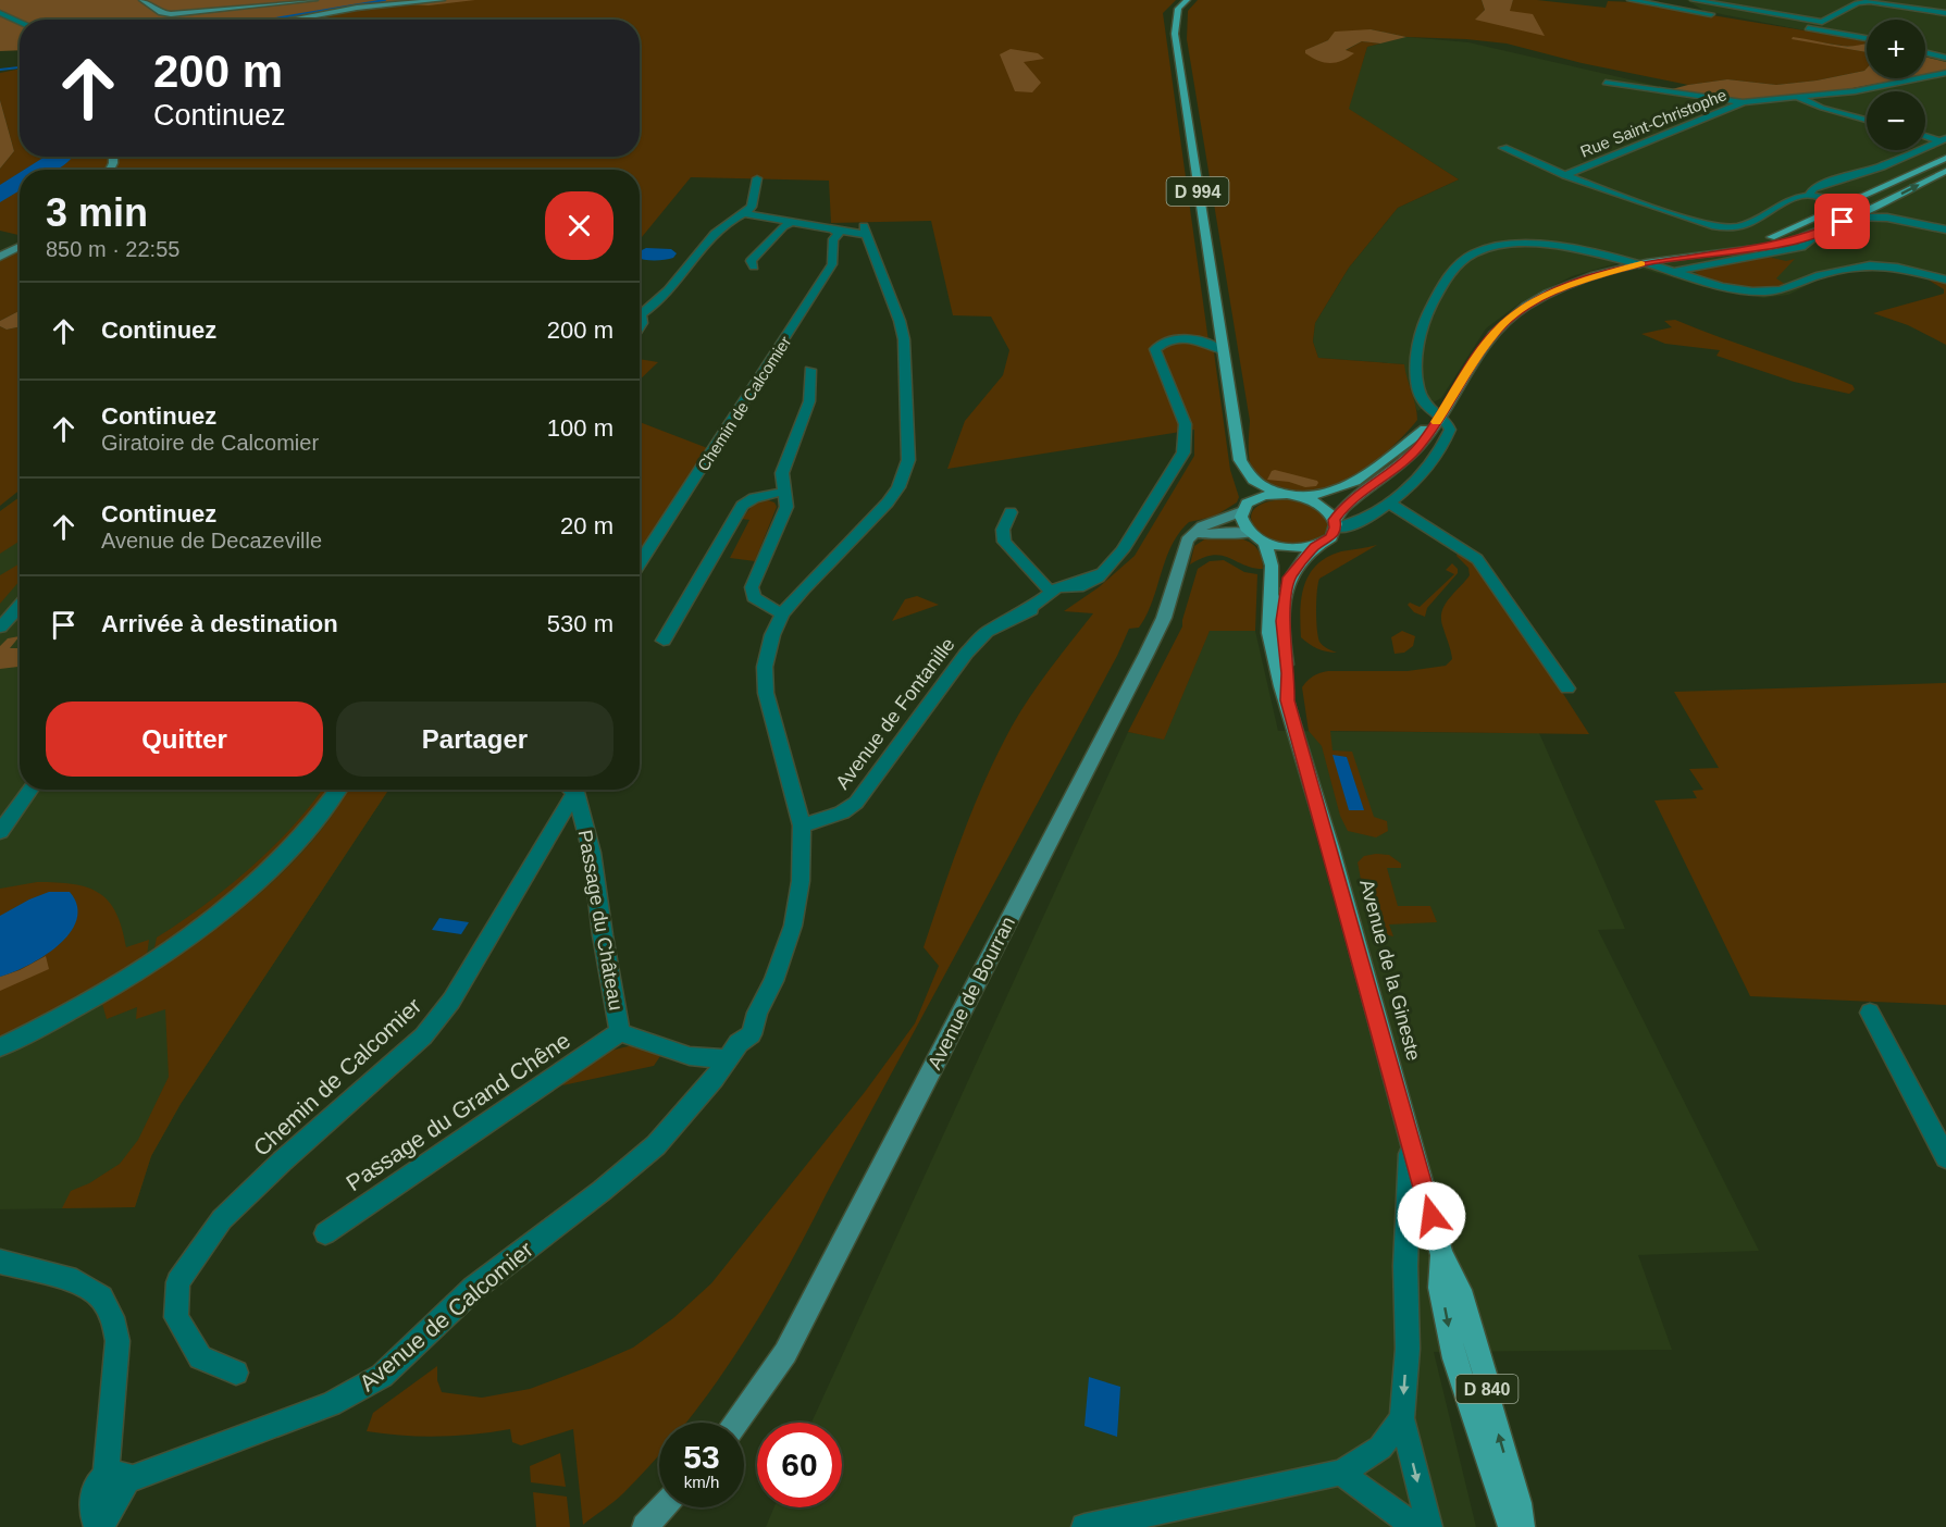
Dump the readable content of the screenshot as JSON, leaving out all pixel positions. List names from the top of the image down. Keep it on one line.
{"streets":{"main road":["D 994","Avenue de la Gineste","Avenue de Bourran","D 840"],"street":["Rue Saint-Christophe","Chemin de Calcomier","Avenue de Fontanille","Passage du Château","Passage du Grand Chêne","Avenue de Calcomier"]},"crossings":[["D 994","Avenue de Fontanille"],["Chemin de Calcomier","Avenue de Calcomier"],["Avenue de Fontanille","Avenue de Calcomier"],["Passage du Château","Passage du Grand Chêne"],["Passage du Château","Avenue de Calcomier"],["Avenue de la Gineste","D 840"]],"page":{"map_buttons":["+","−"],"turn":["200 m","Continuez"],"heading":["3 min","850 m · 22:55"],"list":[{"name":"Continuez","value":"200 m"},{"name":"Continuez","note":"Giratoire de Calcomier","value":"100 m"},{"name":"Continuez","note":"Avenue de Decazeville","value":"20 m"},{"name":"Arrivée à destination","value":"530 m"}],"buttons":["Quitter","Partager"],"speed":"53 km/h","limit":"60"}}
